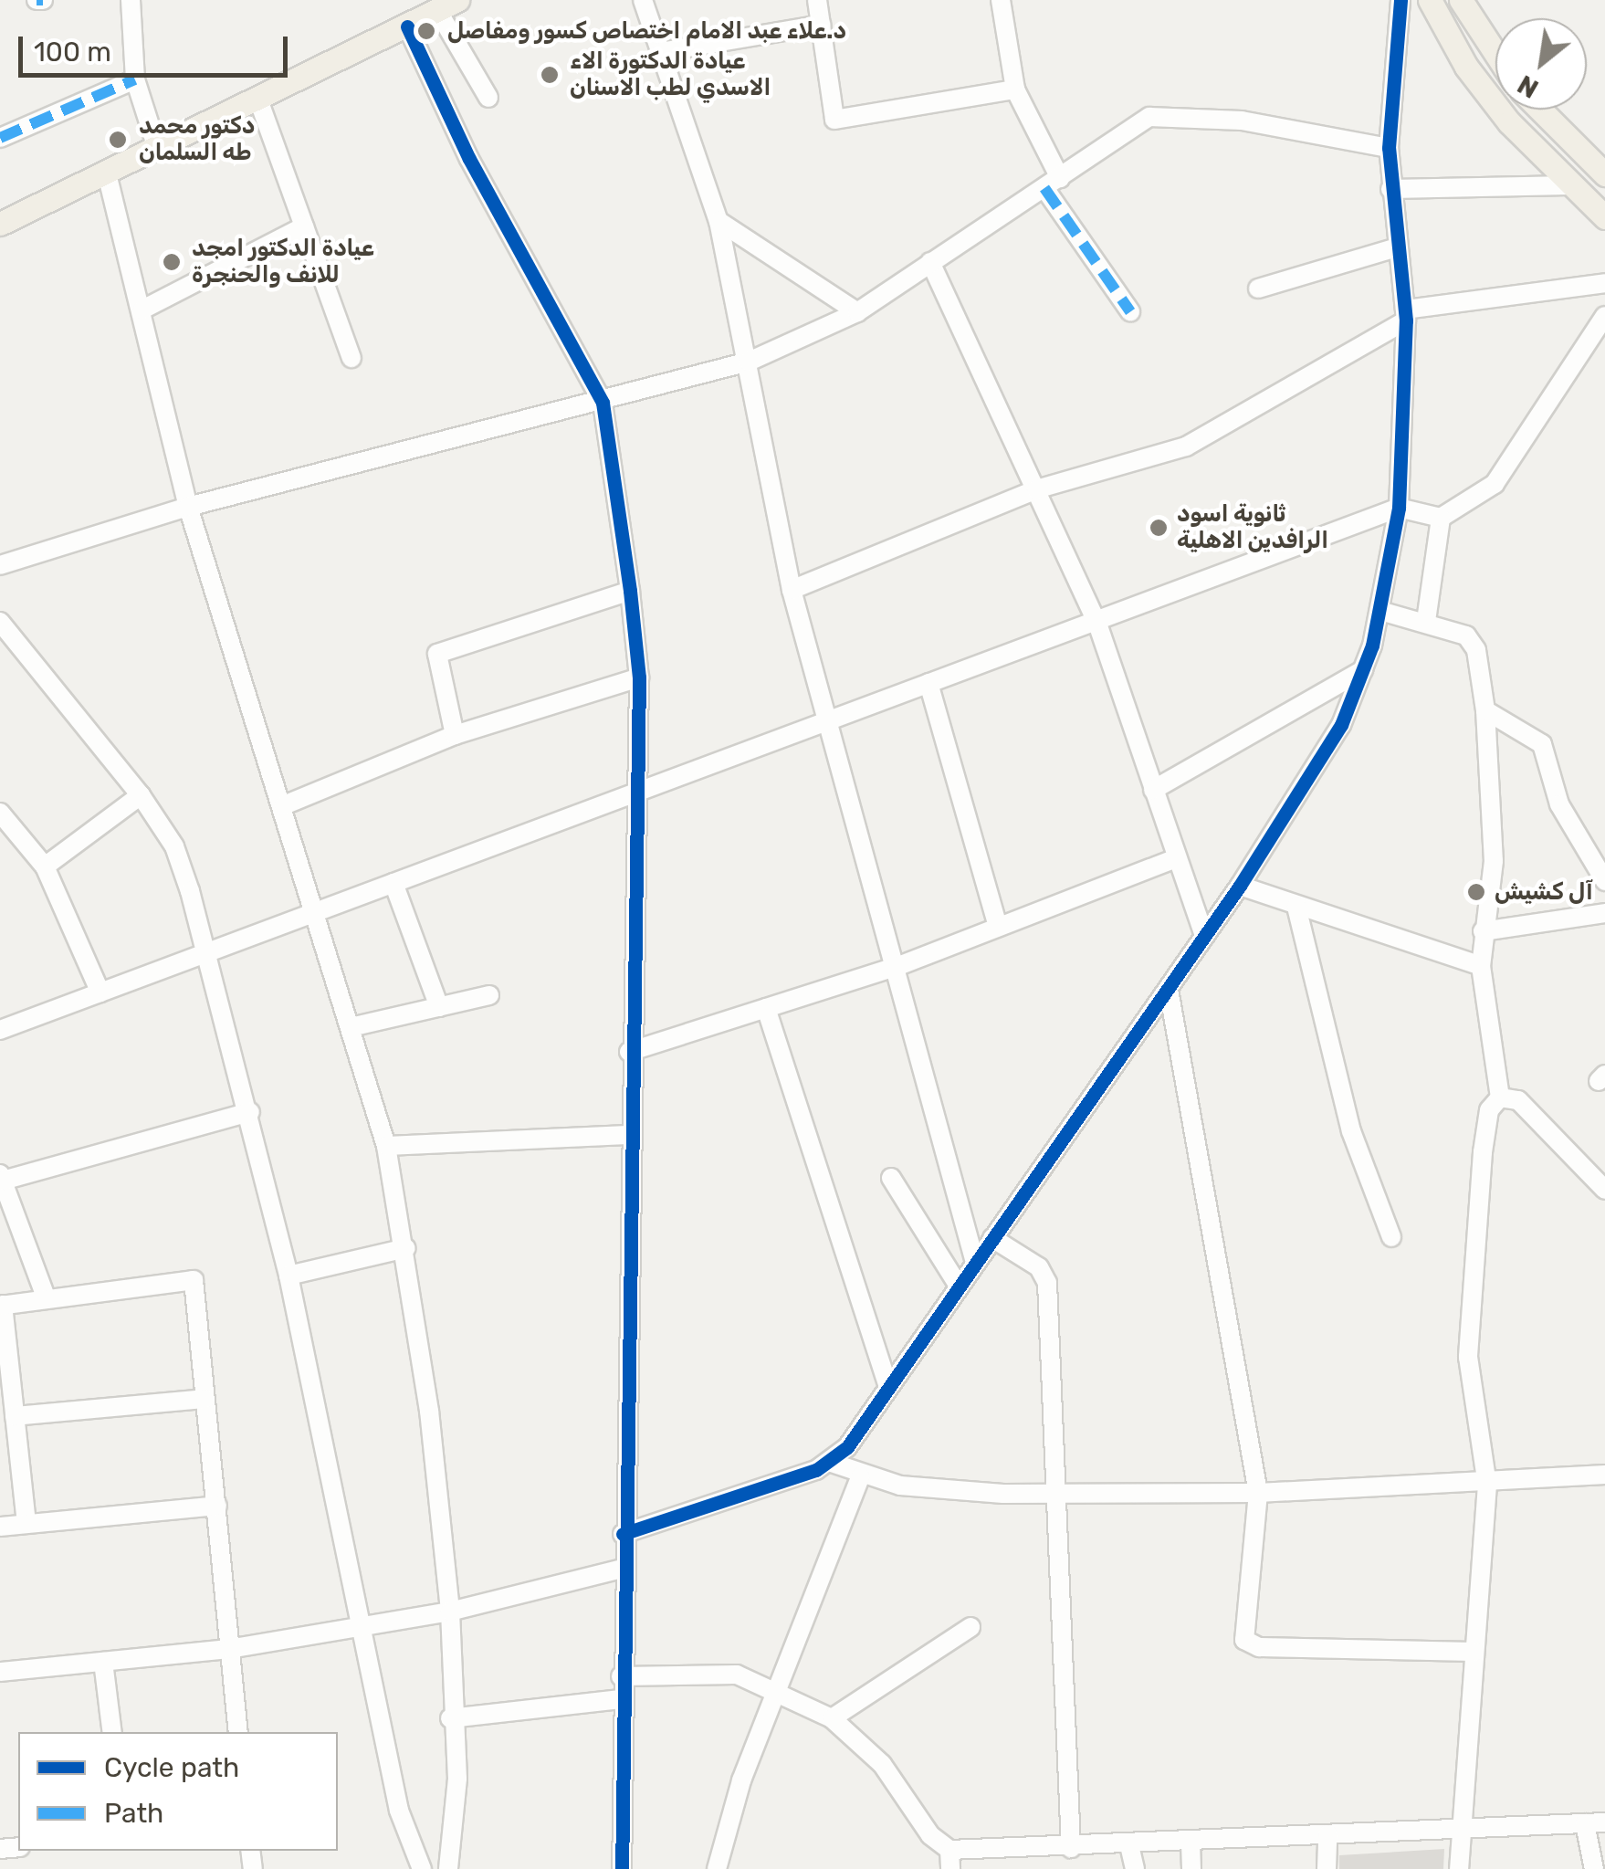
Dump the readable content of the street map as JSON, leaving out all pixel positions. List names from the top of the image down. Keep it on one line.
{"places":["د.علاء عبد الامام اختصاص كسور ومفاصل","عيادة الدكتورة الاء الاسدي لطب الاسنان","دكتور محمد طه السلمان","عيادة الدكتور امجد للانف والحنجرة","ثانوية اسود الرافدين الاهلية","آل كشيش"],"legend":["Cycle path","Path"],"scale_bar":"100 m","north":"bottom left"}
